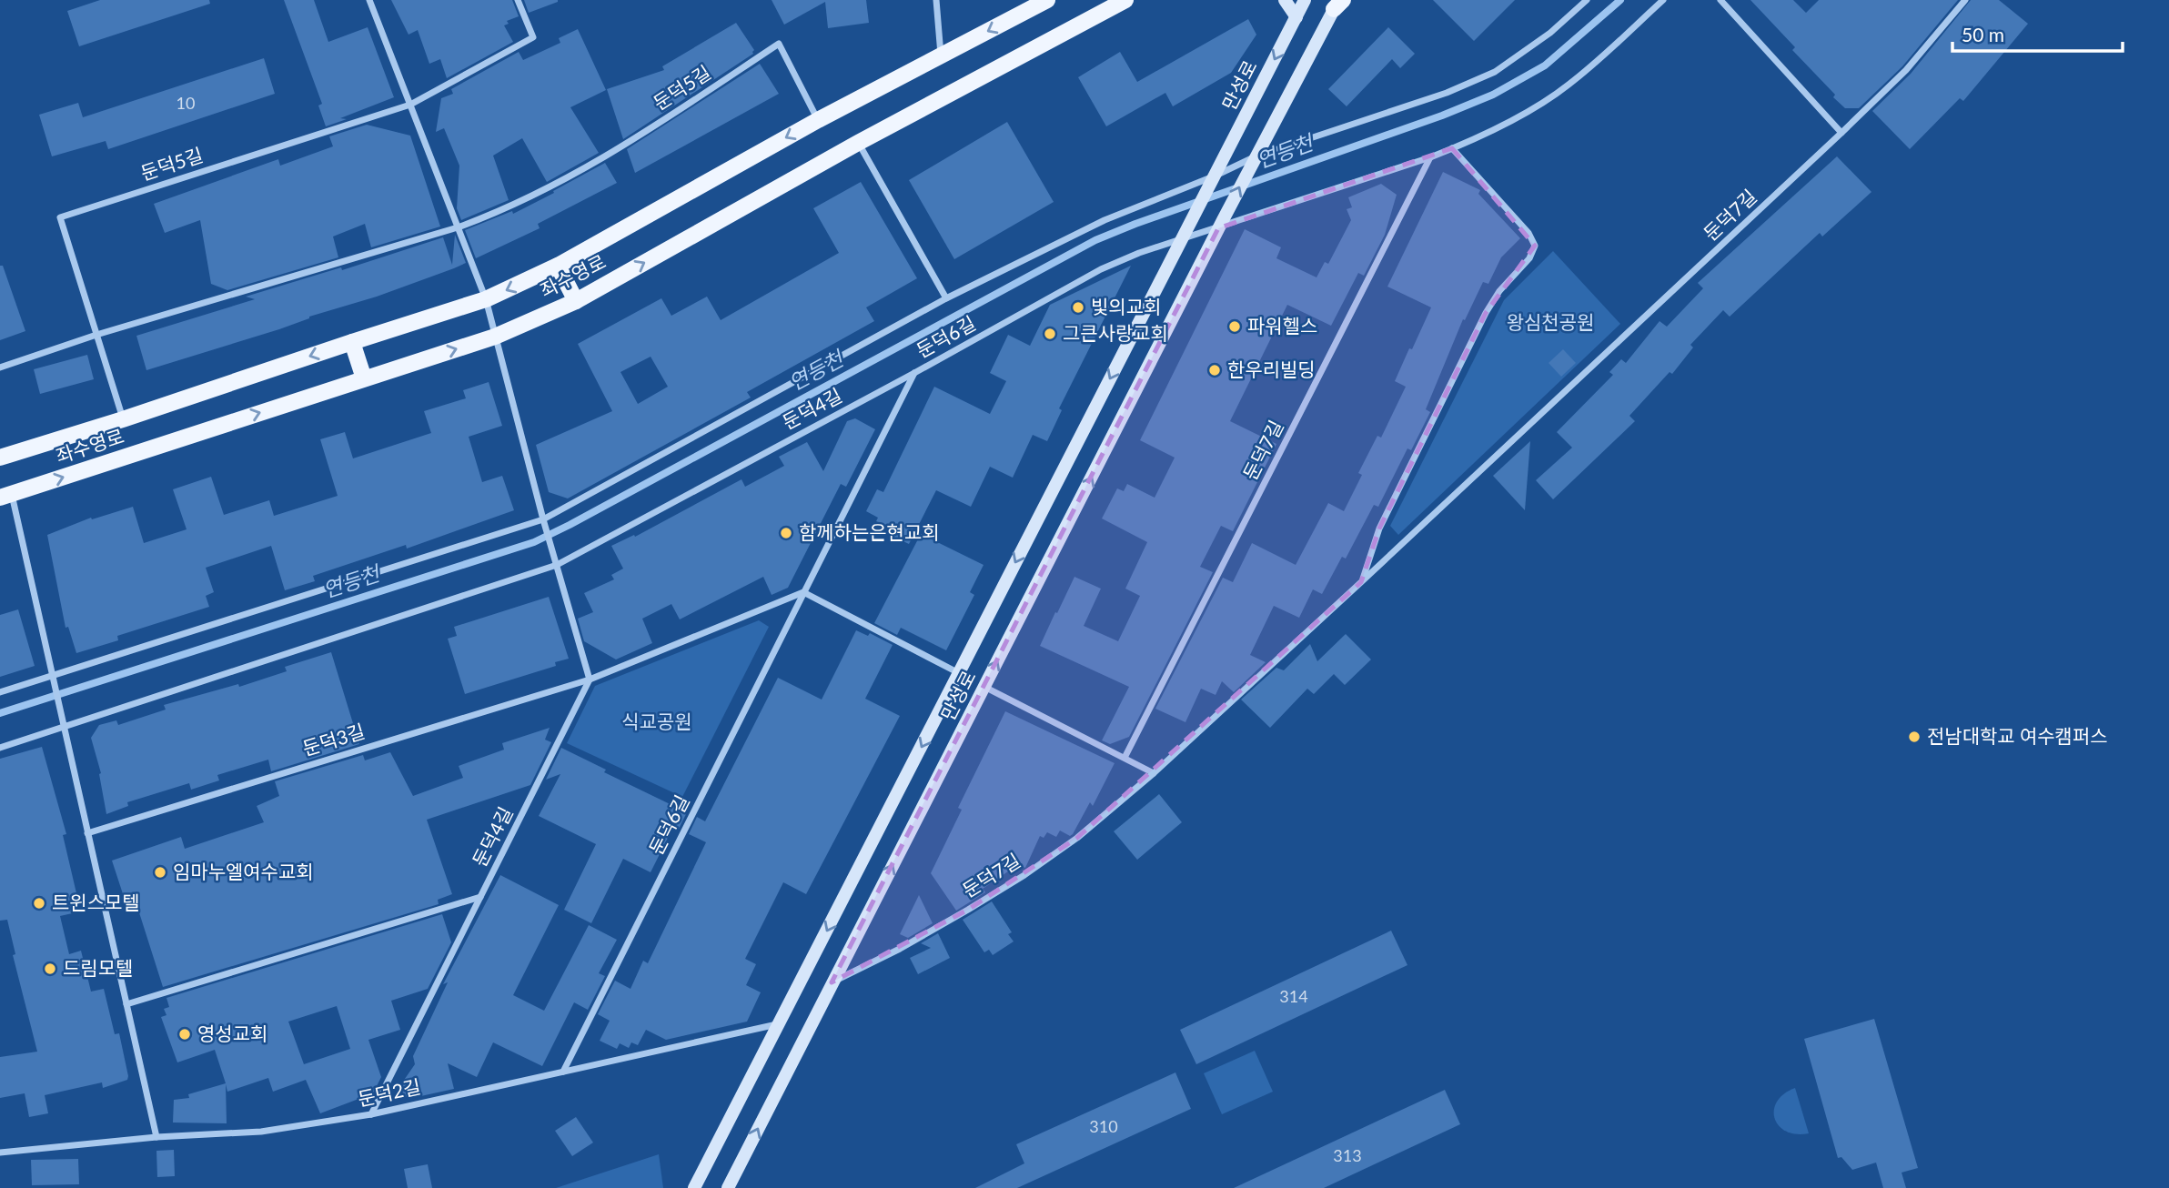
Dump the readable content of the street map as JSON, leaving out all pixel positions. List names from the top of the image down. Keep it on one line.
{"streets":{"main road":["좌수영로"],"street":["만성로","둔덕5길","둔덕7길","둔덕6길","둔덕4길","둔덕3길","둔덕2길"]},"crossings":[["만성로","둔덕7길"],["만성로","둔덕6길"],["만성로","둔덕2길"],["둔덕5길","좌수영로"],["둔덕6길","둔덕4길"],["둔덕6길","둔덕2길"],["둔덕4길","둔덕3길"],["둔덕4길","둔덕2길"]],"water":["연등천"],"parks":["왕심천공원","식교공원"],"places":["빛의교회","파워헬스","그큰사랑교회","한우리빌딩","함께하는은현교회","전남대학교 여수캠퍼스","임마누엘여수교회","트윈스모텔","드림모텔","영성교회"],"house_numbers":["10","314","310","313"],"scale_bar":"50 m"}
